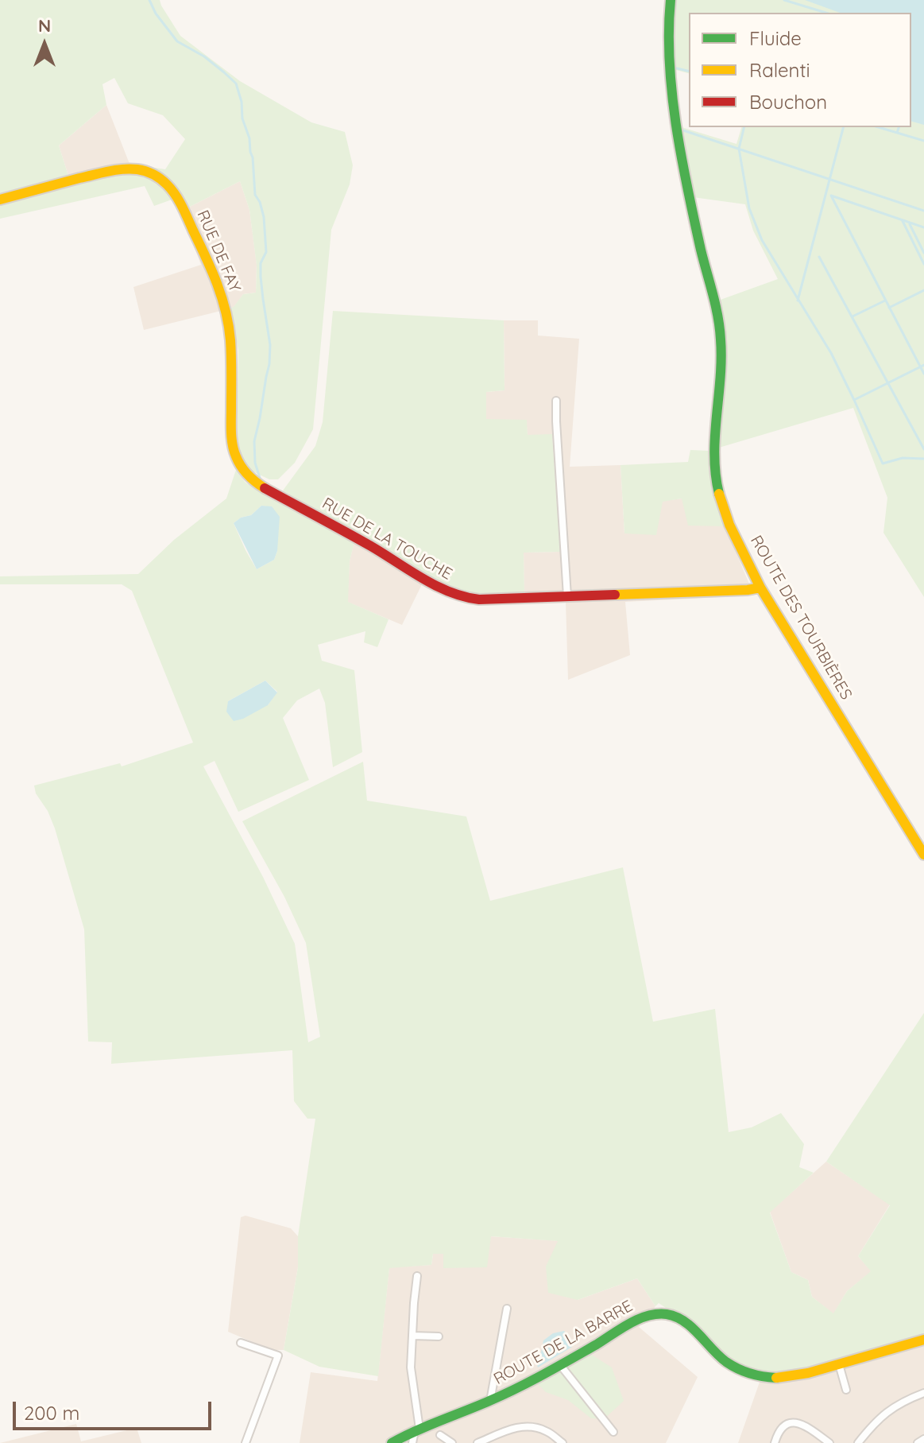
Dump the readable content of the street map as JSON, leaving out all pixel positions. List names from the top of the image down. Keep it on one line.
{"streets":{"street":["RUE DE FAY","RUE DE LA TOUCHE","ROUTE DES TOURBIÈRES","ROUTE DE LA BARRE"]},"crossings":[["RUE DE FAY","RUE DE LA TOUCHE"],["RUE DE LA TOUCHE","ROUTE DES TOURBIÈRES"]],"legend":["Fluide","Ralenti","Bouchon"],"scale_bar":"200 m","north":"top"}
